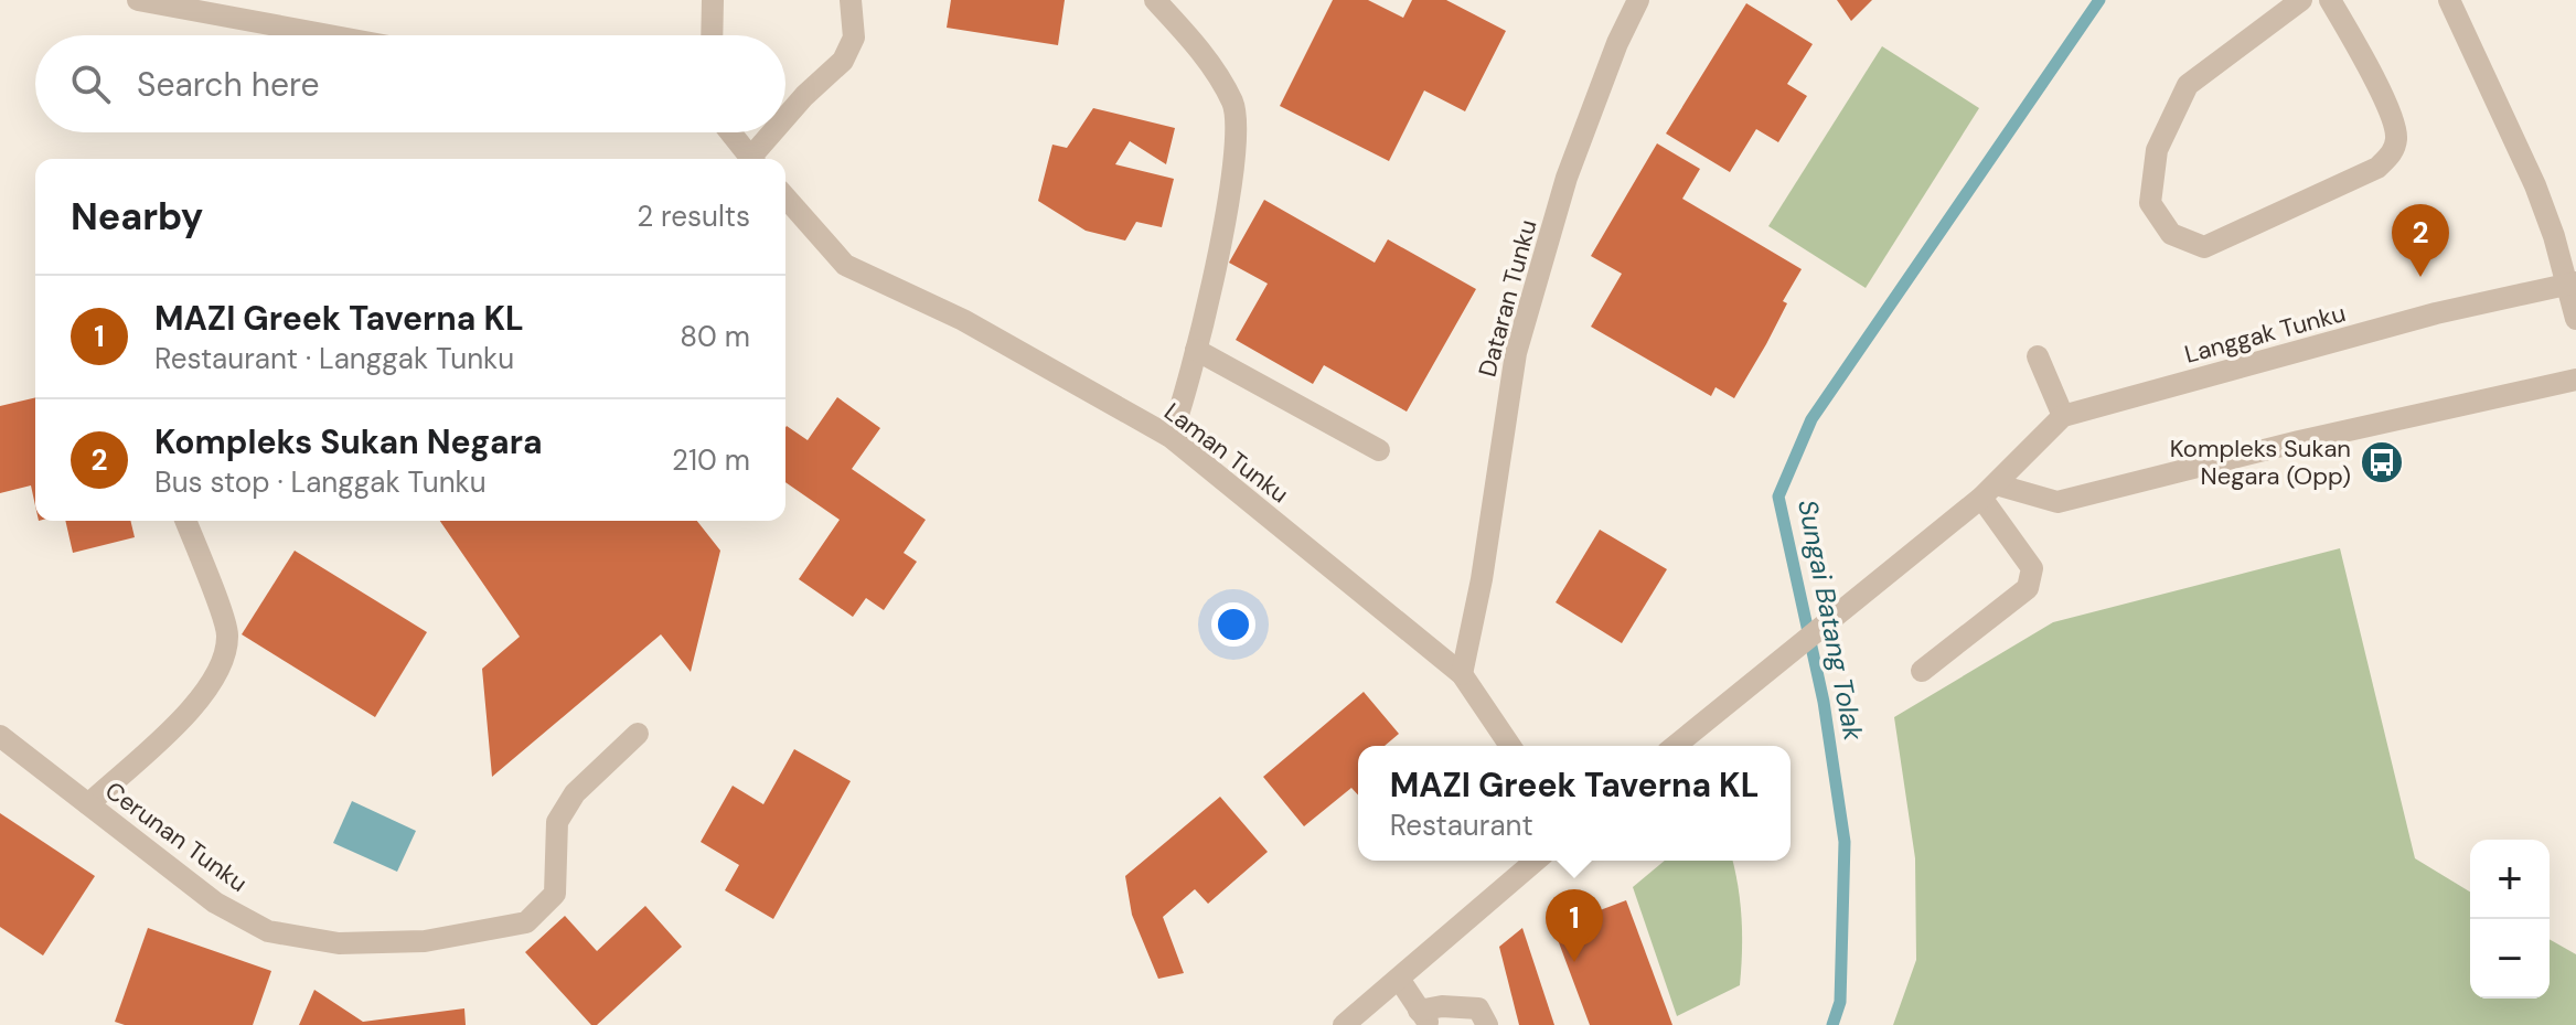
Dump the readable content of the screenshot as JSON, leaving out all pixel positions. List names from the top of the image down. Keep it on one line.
{"streets":{"street":["Dataran Tunku","Langgak Tunku","Laman Tunku","Cerunan Tunku"]},"crossings":[["Dataran Tunku","Laman Tunku"]],"water":["Sungai Batang Tolak"],"places":{"bus stop":["Kompleks Sukan Negara (Opp)"]},"page":{"search":"Search here","heading":["Nearby","2 results"],"pins":["2","1"],"list":[{"mark":"1","name":"MAZI Greek Taverna KL","note":"Restaurant · Langgak Tunku","value":"80 m"},{"mark":"2","name":"Kompleks Sukan Negara","note":"Bus stop · Langgak Tunku","value":"210 m"}],"popup":["MAZI Greek Taverna KL","Restaurant"],"map_buttons":["+","−"]}}
